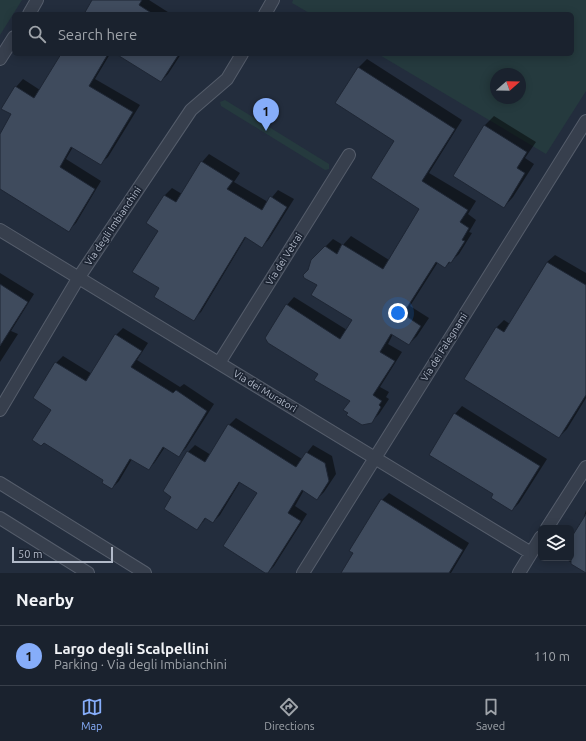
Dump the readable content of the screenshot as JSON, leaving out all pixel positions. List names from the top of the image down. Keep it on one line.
{"streets":{"street":["Via degli Imbianchini","Via dei Vetrai","Via dei Falegnami","Via dei Muratori"]},"crossings":[["Via degli Imbianchini","Via dei Muratori"],["Via dei Vetrai","Via dei Muratori"],["Via dei Falegnami","Via dei Muratori"]],"scale_bar":"50 m","north":"right","page":{"search":"Search here","pins":"1","scale":"50 m","heading":"Nearby","list":[{"mark":"1","name":"Largo degli Scalpellini","note":"Parking · Via degli Imbianchini","value":"110 m"}],"nav":["Map","Directions","Saved"]}}
